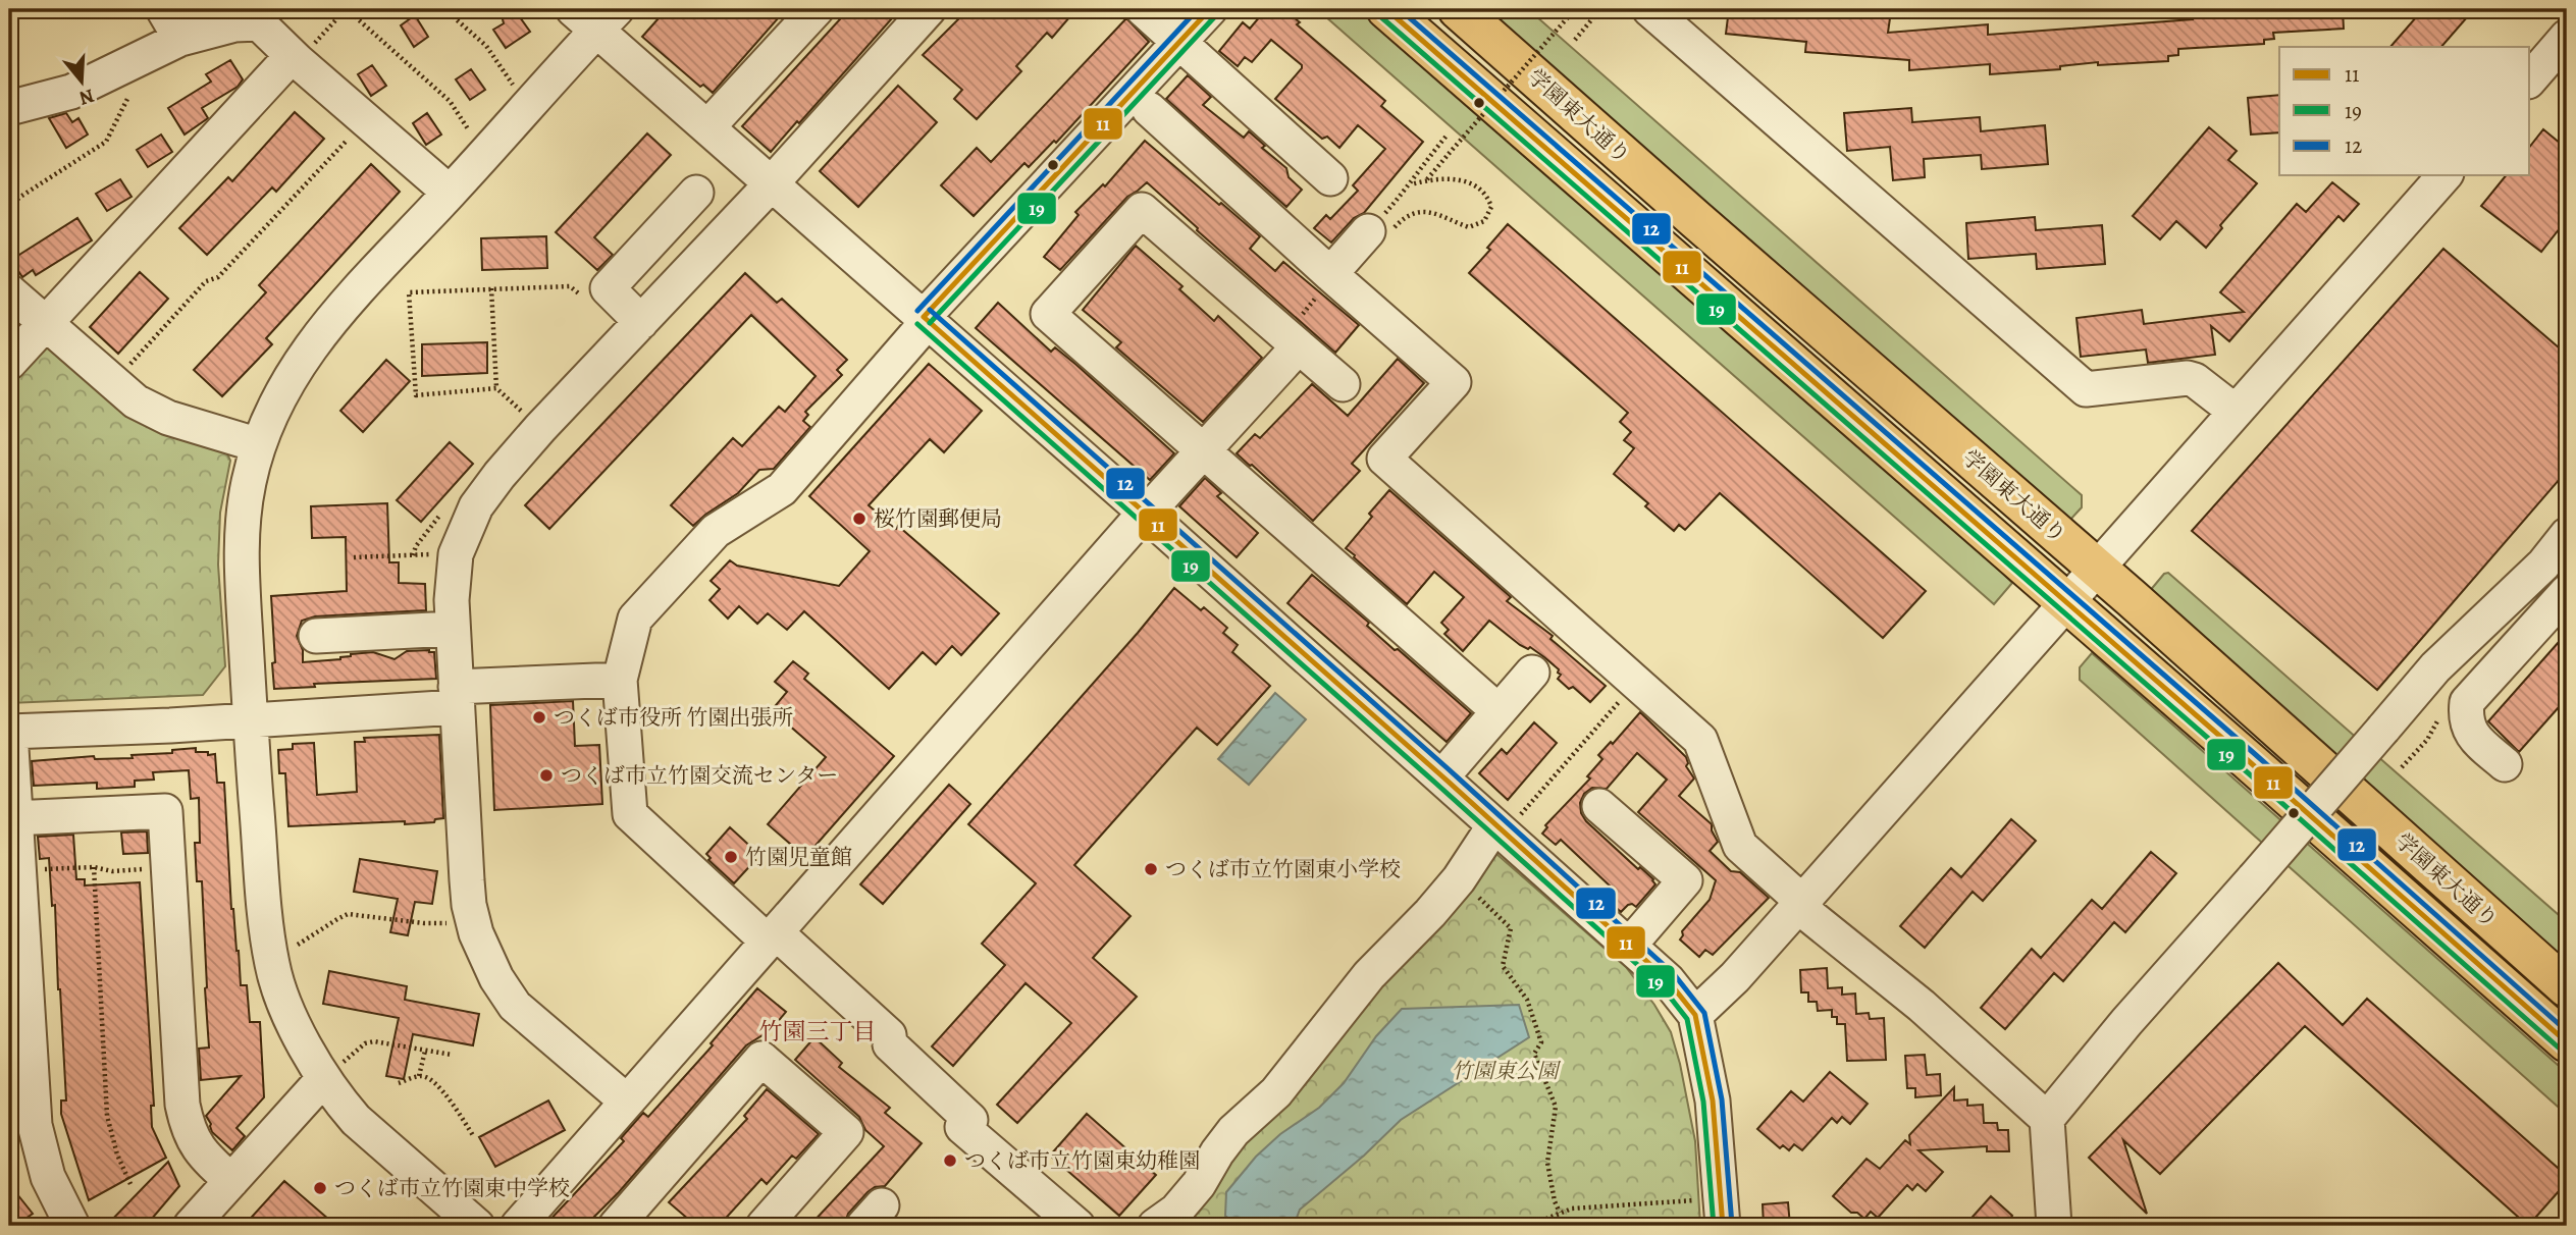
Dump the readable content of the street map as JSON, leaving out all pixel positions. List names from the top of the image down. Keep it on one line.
{"streets":{"main road":["学園東大通り"]},"districts":["竹園三丁目"],"parks":["竹園東公園"],"places":["桜竹園郵便局","つくば市役所 竹園出張所","つくば市立竹園交流センター","竹園児童館","つくば市立竹園東小学校","つくば市立竹園東幼稚園","つくば市立竹園東中学校"],"lines":["transit line 11","transit line 12","transit line 19"],"legend":["11","19","12"],"north":"bottom"}
